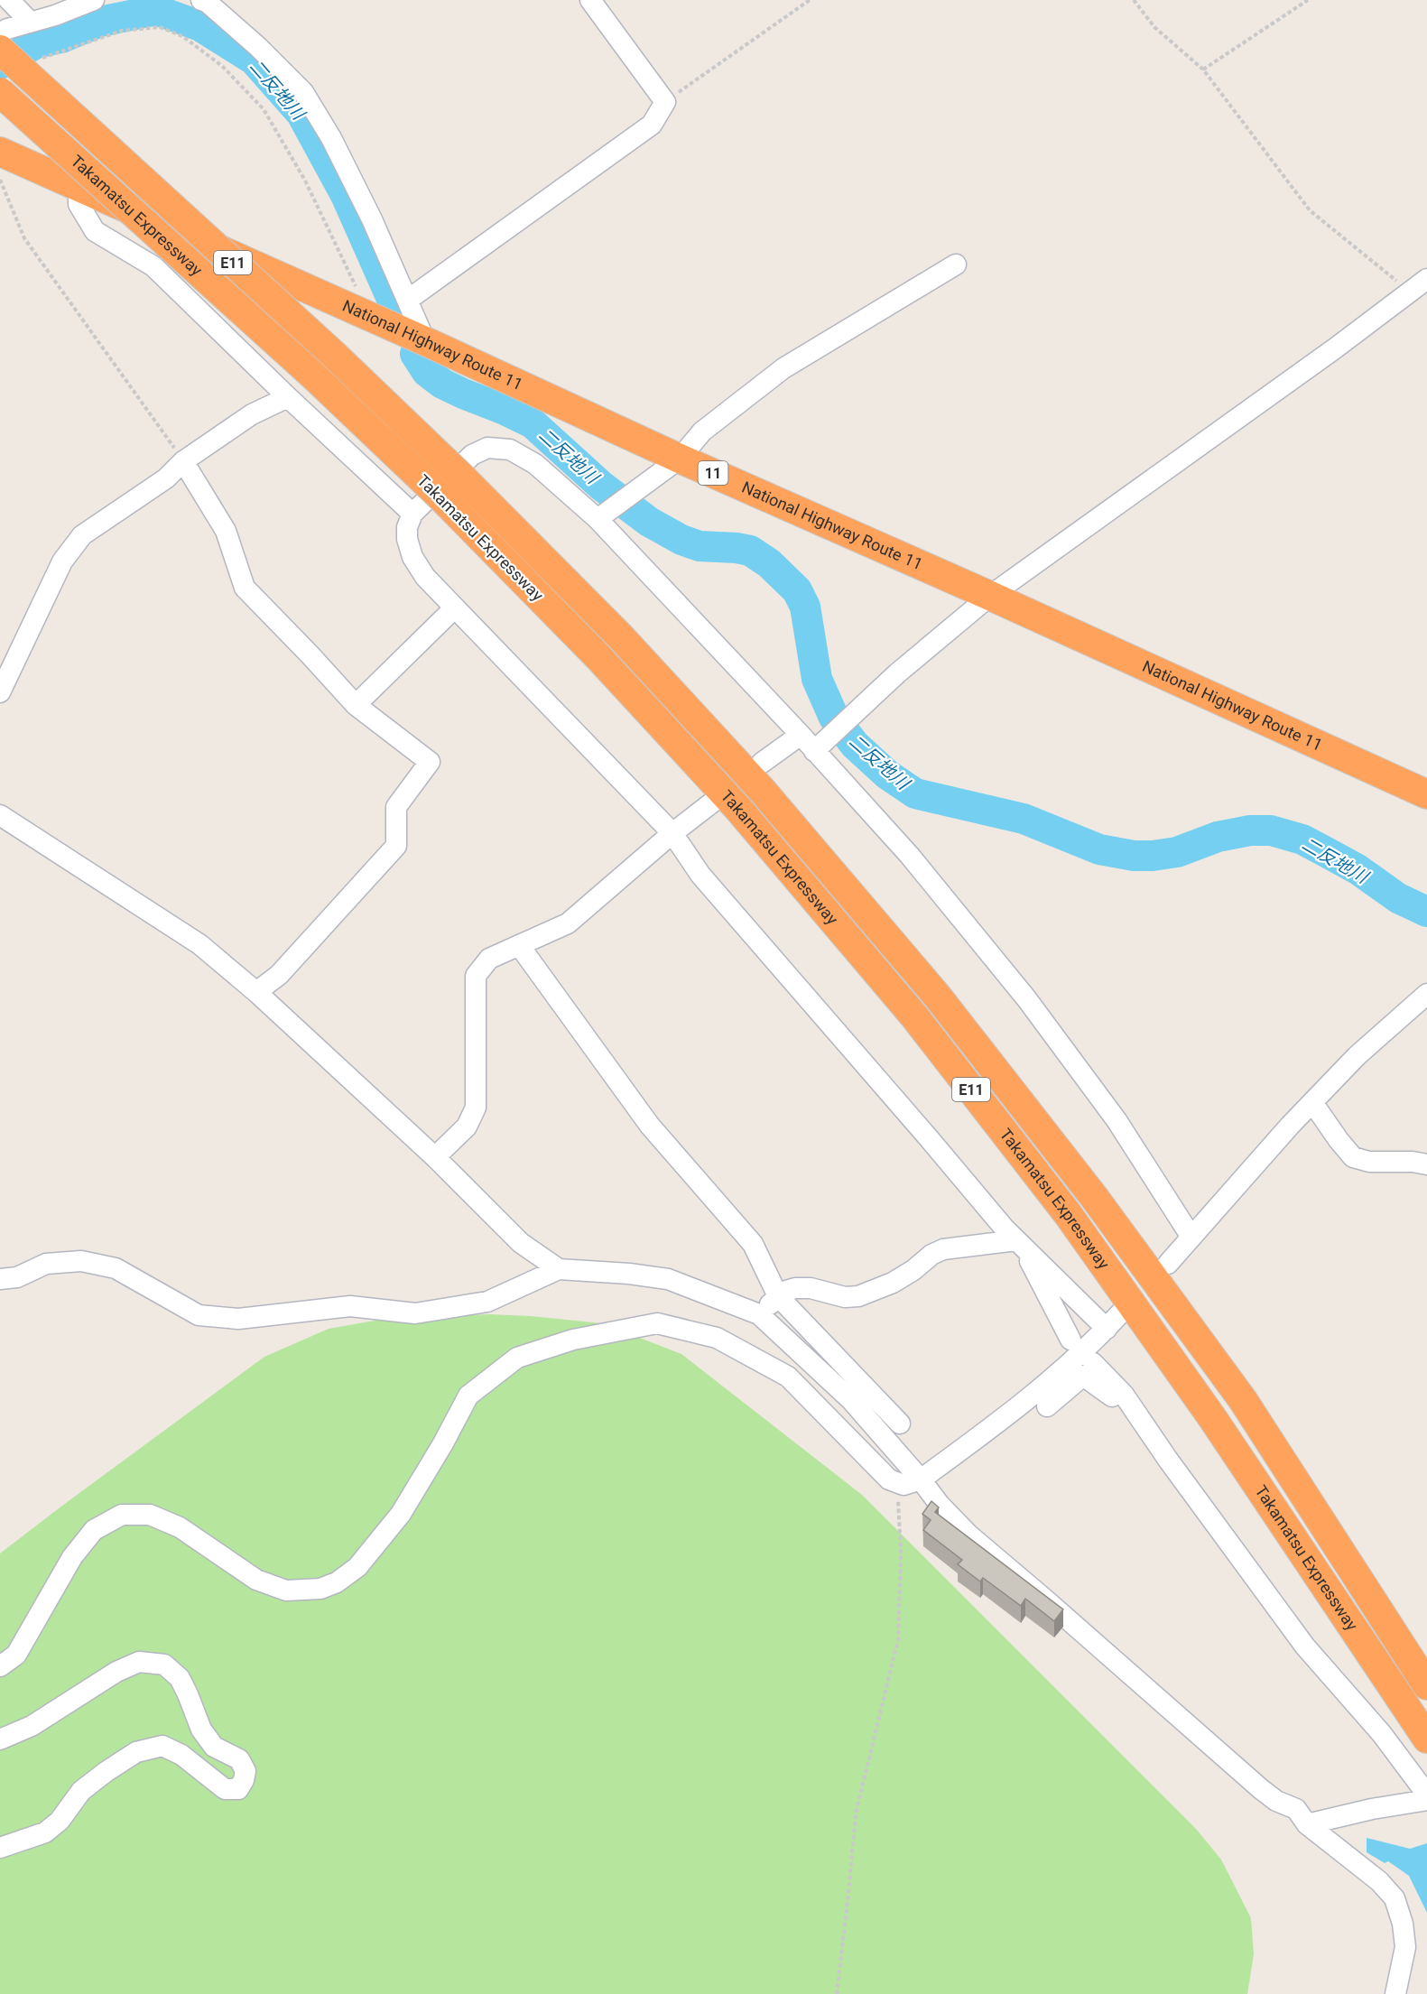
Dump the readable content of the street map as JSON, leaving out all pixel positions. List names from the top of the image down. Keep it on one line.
{"streets":{"highway":["Takamatsu Expressway","E11","National Highway Route 11","11"]},"water":["二反地川"]}
